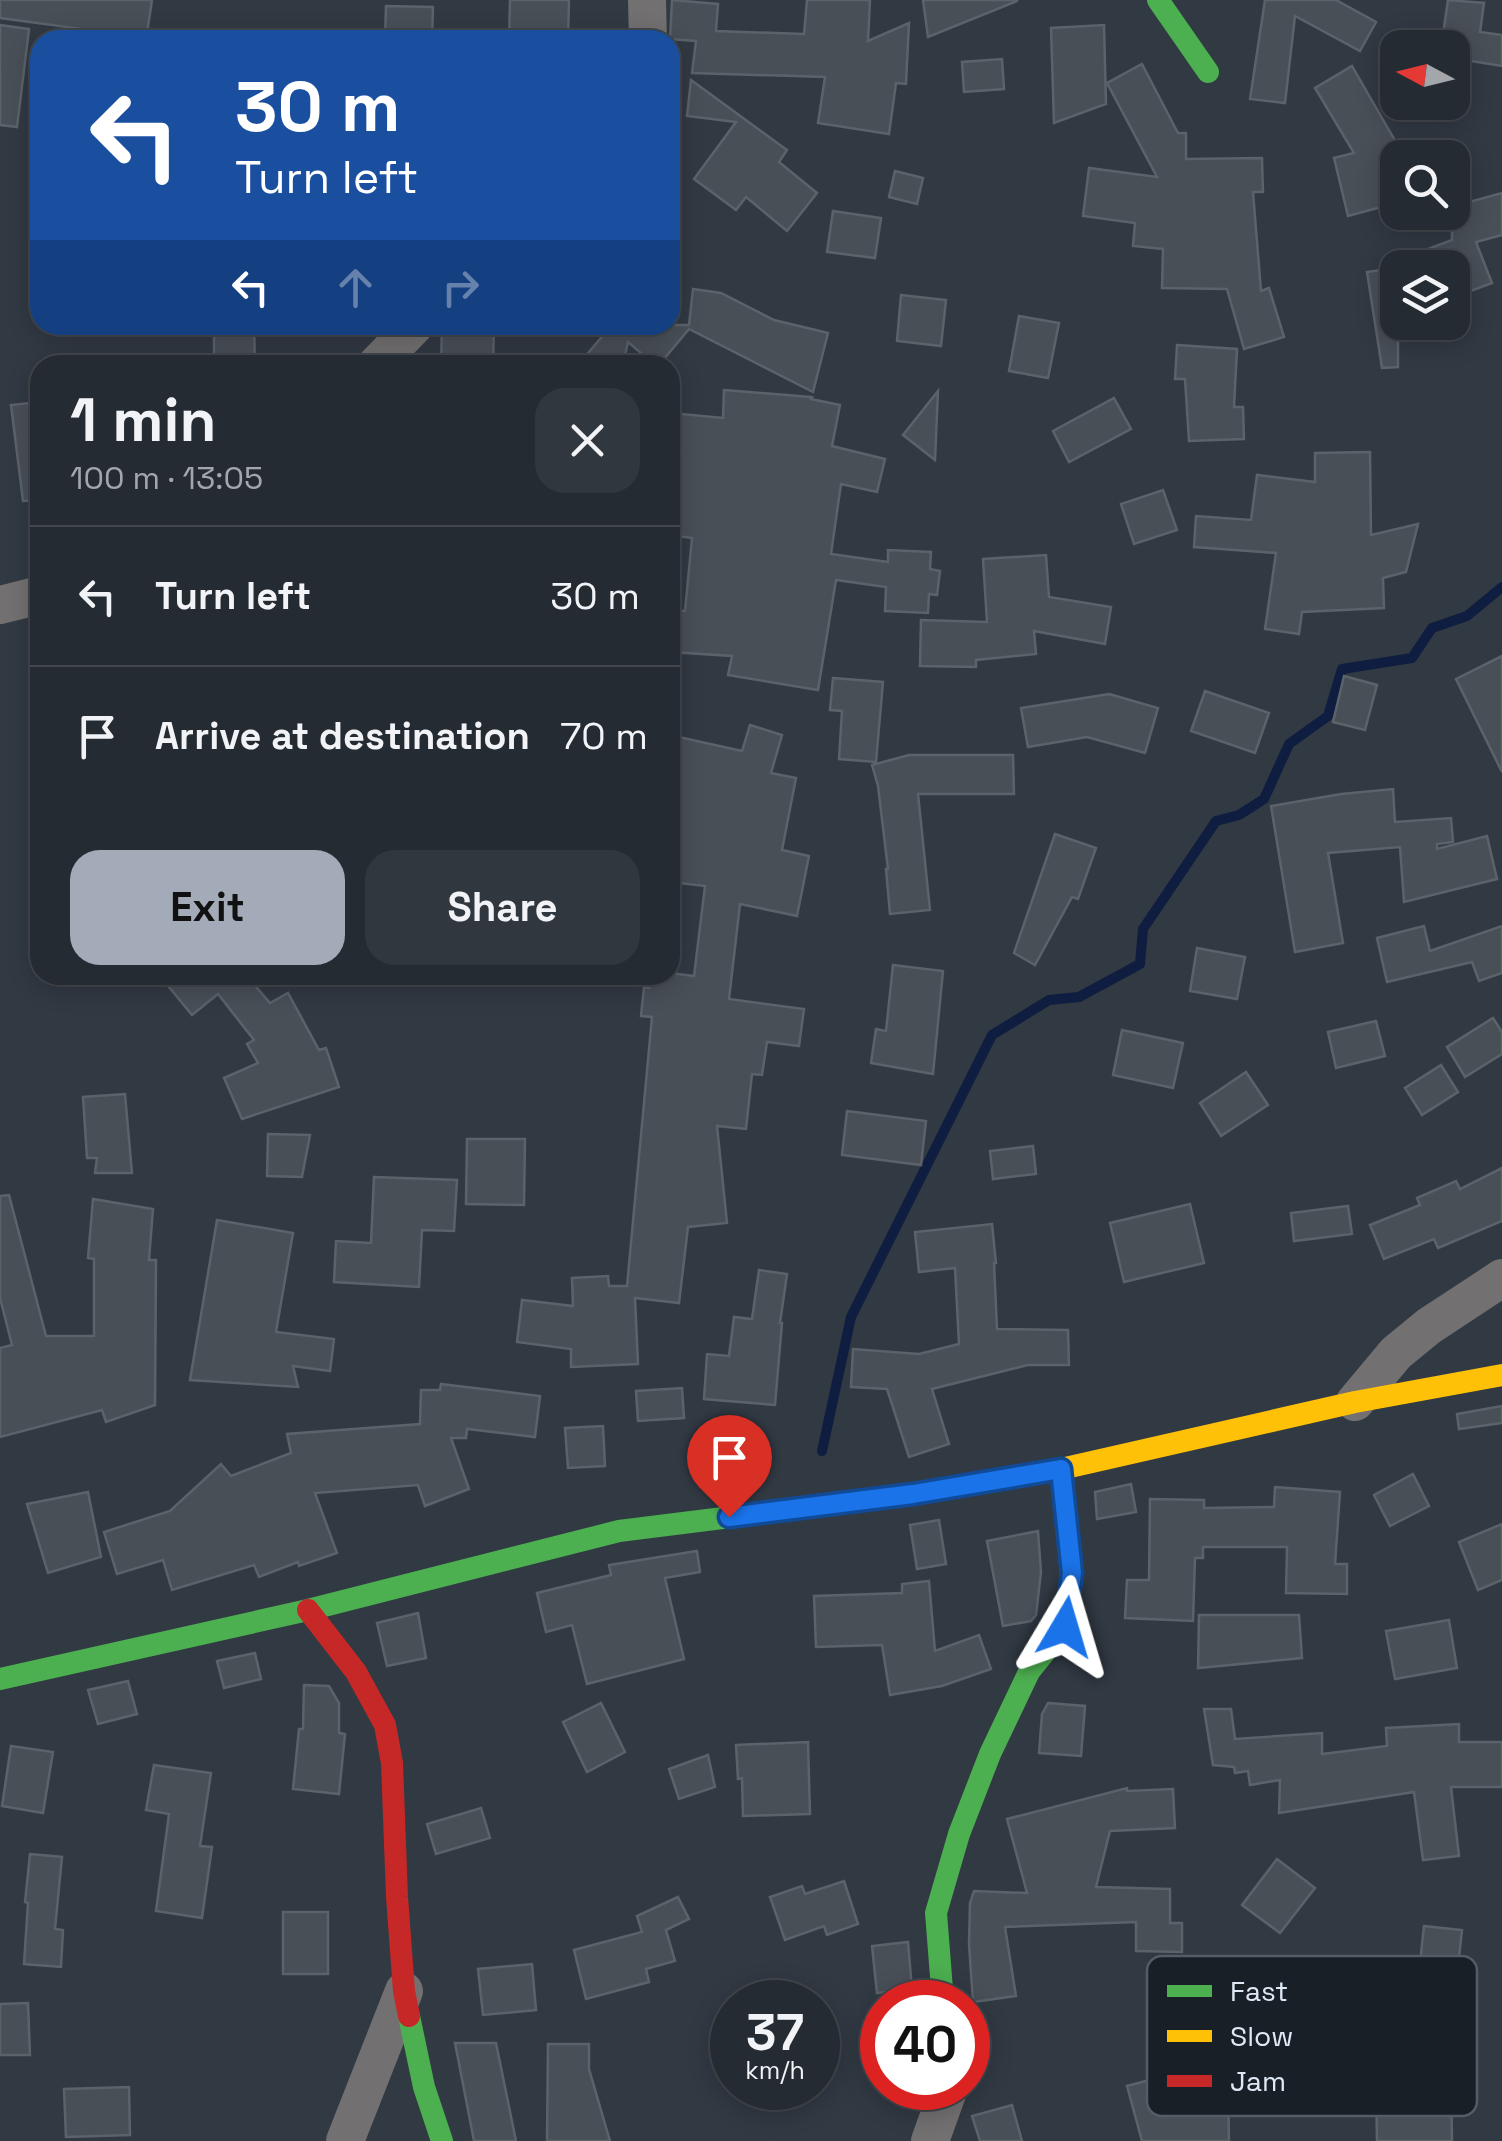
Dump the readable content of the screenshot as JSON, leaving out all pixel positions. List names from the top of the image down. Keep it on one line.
{"legend":["Fast","Slow","Jam"],"north":"left","page":{"turn":["30 m","Turn left"],"heading":["1 min","100 m · 13:05"],"list":[{"name":"Turn left","value":"30 m"},{"name":"Arrive at destination","value":"70 m"}],"buttons":["Exit","Share"],"speed":"37 km/h","limit":"40"}}
